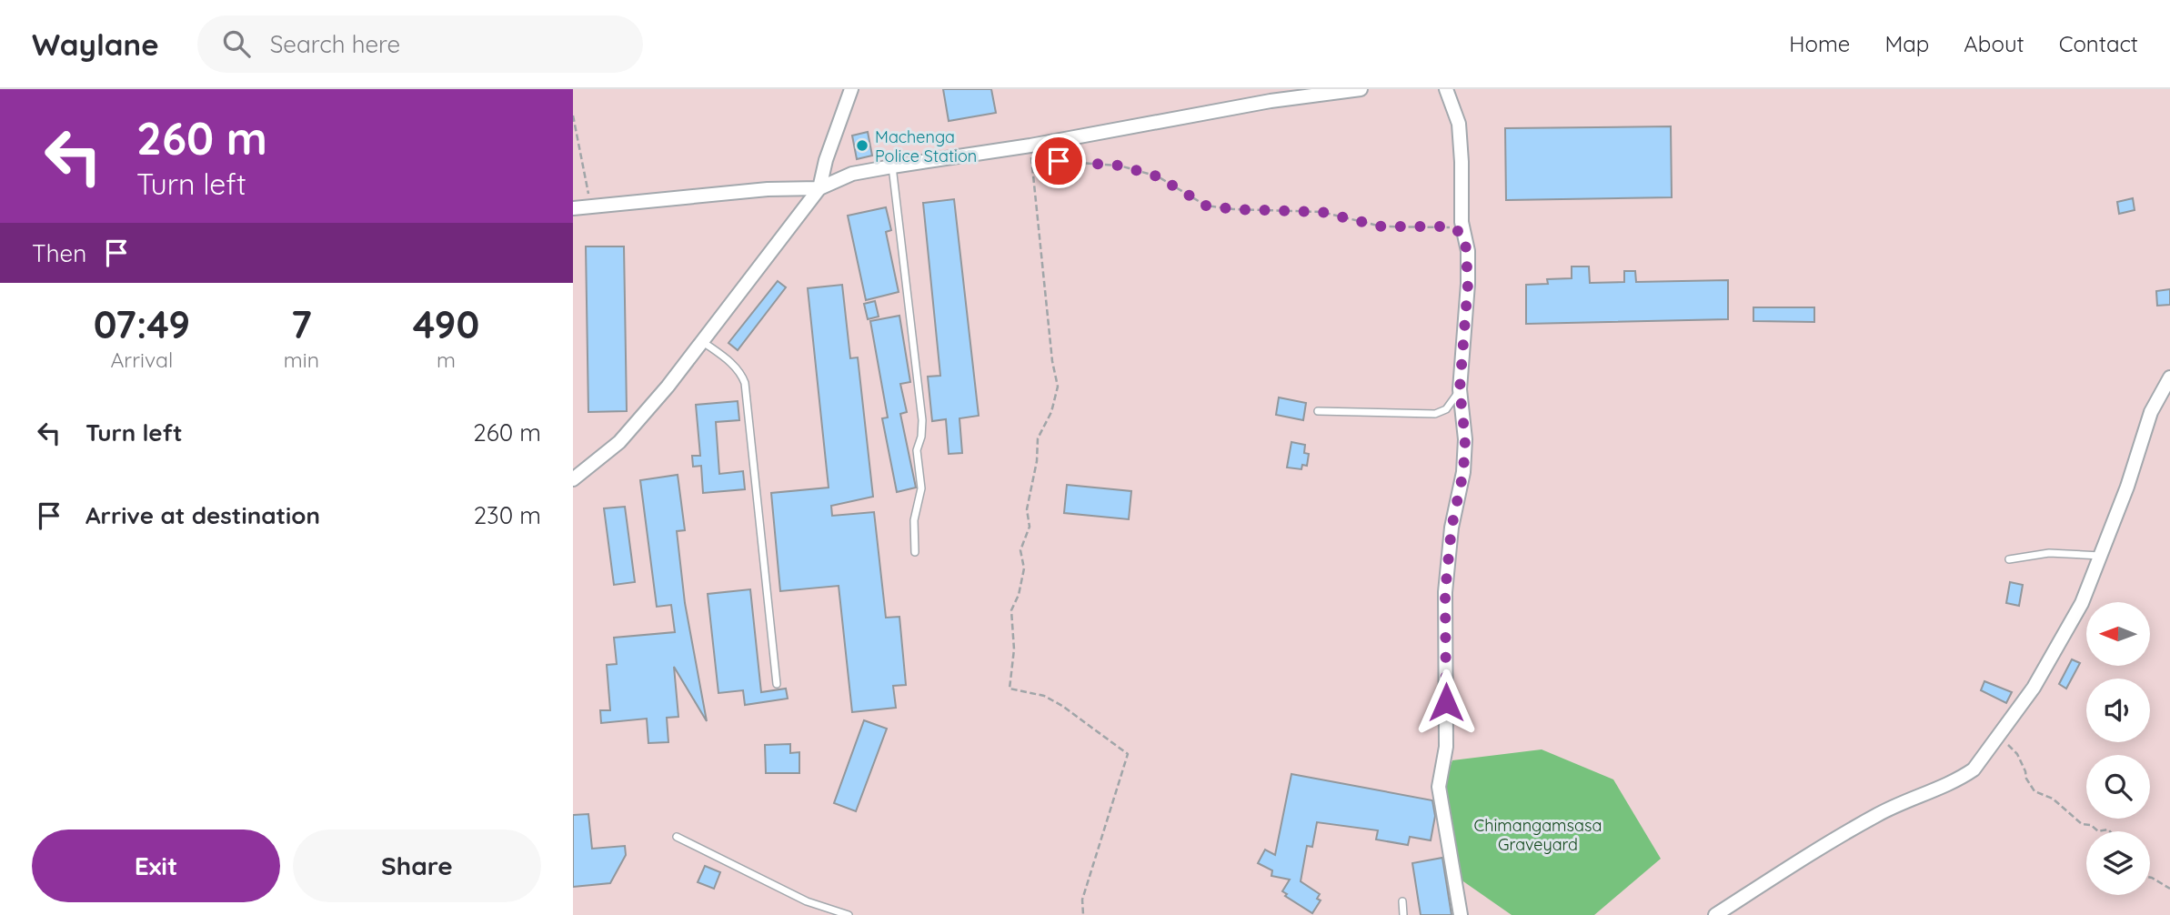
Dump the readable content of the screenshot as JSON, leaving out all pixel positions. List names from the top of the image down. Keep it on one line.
{"parks":["Chimangamsasa Graveyard"],"places":["Machenga Police Station"],"north":"left","page":{"header":"Waylane","search":"Search here","nav":["Home","Map","About","Contact"],"turn":["260 m","Turn left"],"then":"Then","eta":["07:49","Arrival","7","min","490","m"],"list":[{"name":"Turn left","value":"260 m"},{"name":"Arrive at destination","value":"230 m"}],"buttons":["Exit","Share"]}}
